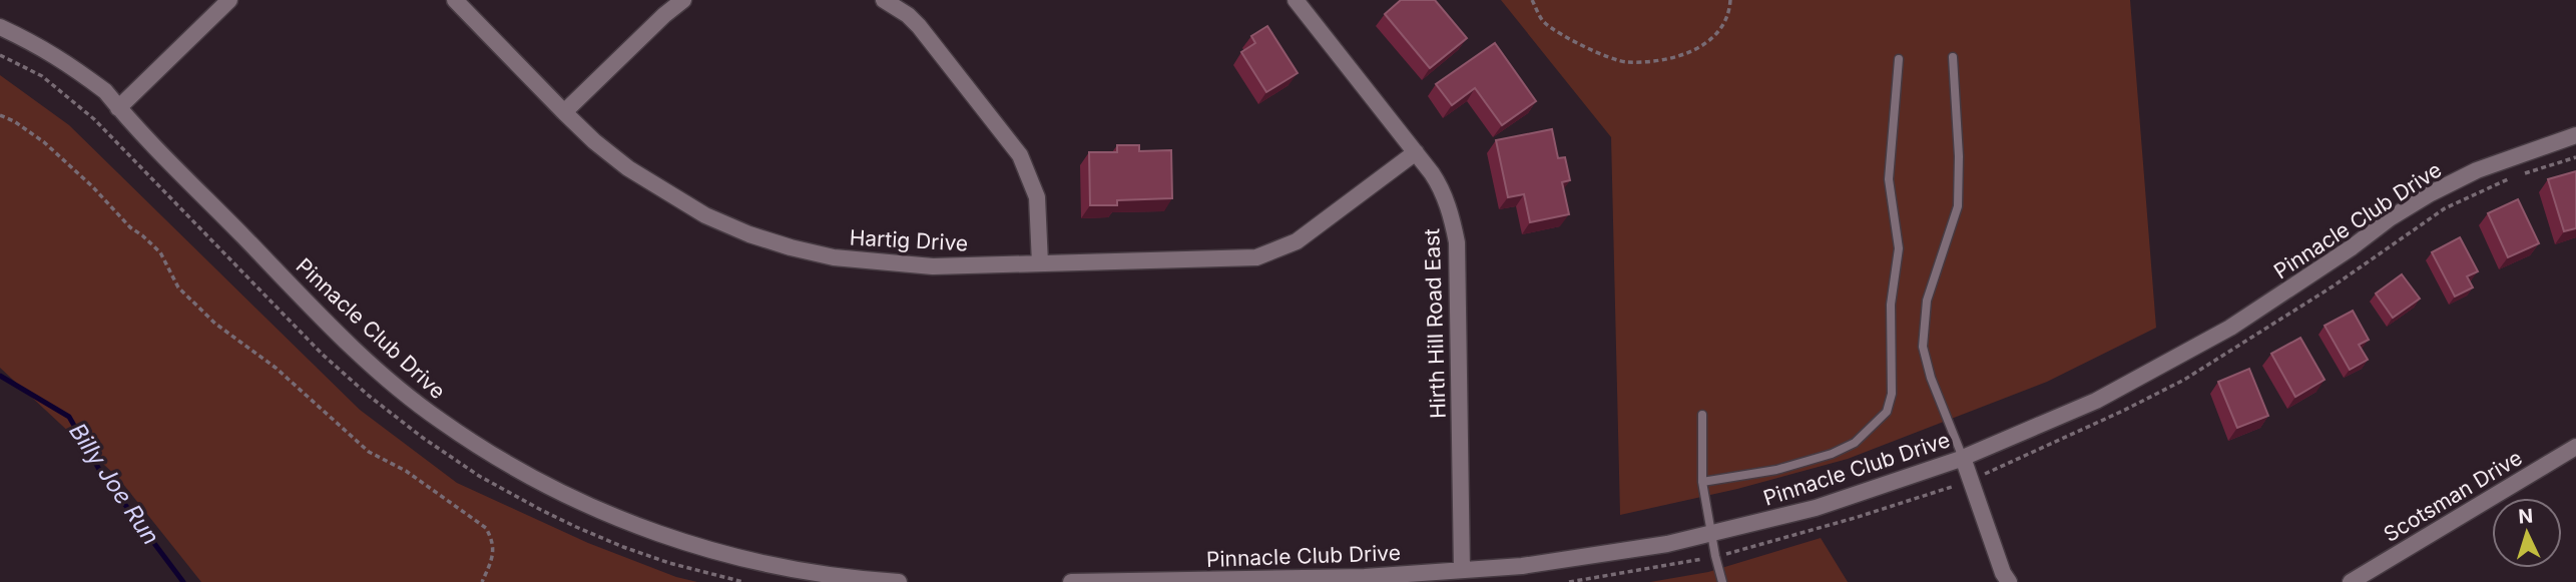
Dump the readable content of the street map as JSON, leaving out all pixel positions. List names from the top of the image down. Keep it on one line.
{"streets":{"street":["Pinnacle Club Drive","Hartig Drive","Hirth Hill Road East","Scotsman Drive"]},"crossings":[["Pinnacle Club Drive","Hirth Hill Road East"],["Hartig Drive","Hirth Hill Road East"]],"water":["Billy Joe Run"],"north":"top"}
